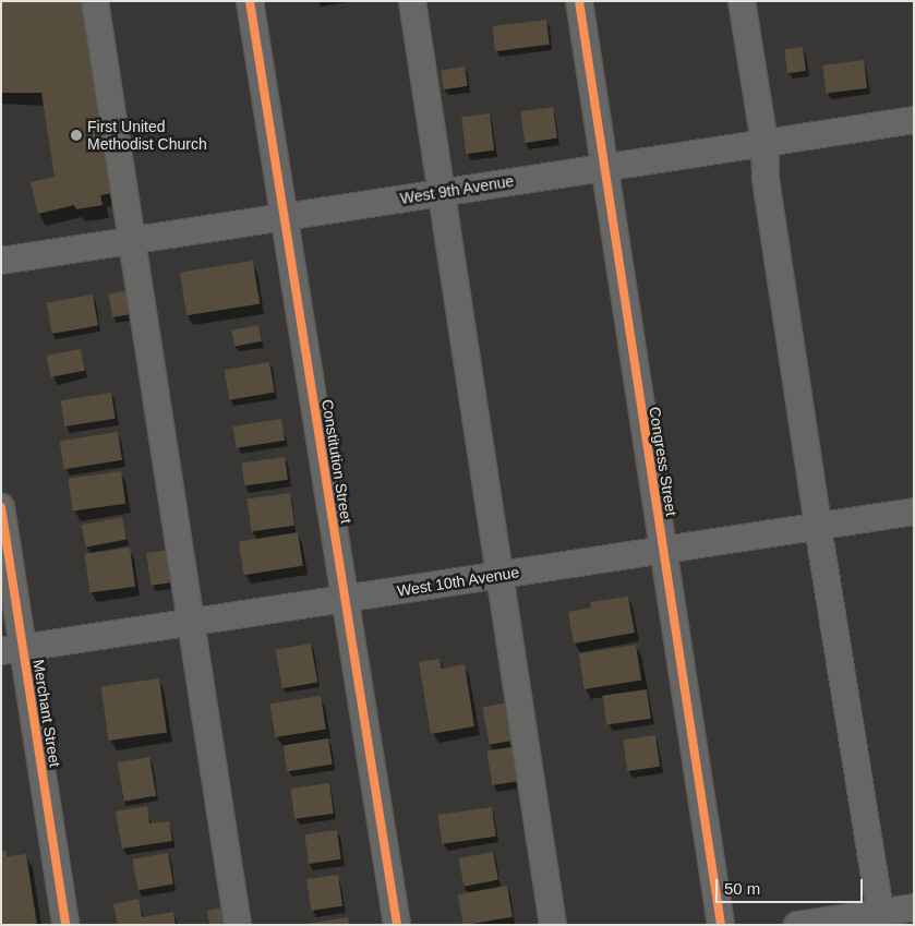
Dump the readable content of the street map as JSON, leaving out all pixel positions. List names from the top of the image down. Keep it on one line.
{"streets":{"street":["West 9th Avenue","Constitution Street","Congress Street","West 10th Avenue","Merchant Street"]},"crossings":[["West 9th Avenue","Constitution Street"],["West 9th Avenue","Congress Street"],["Constitution Street","West 10th Avenue"],["Congress Street","West 10th Avenue"],["West 10th Avenue","Merchant Street"]],"places":["First United Methodist Church"],"scale_bar":"50 m"}
